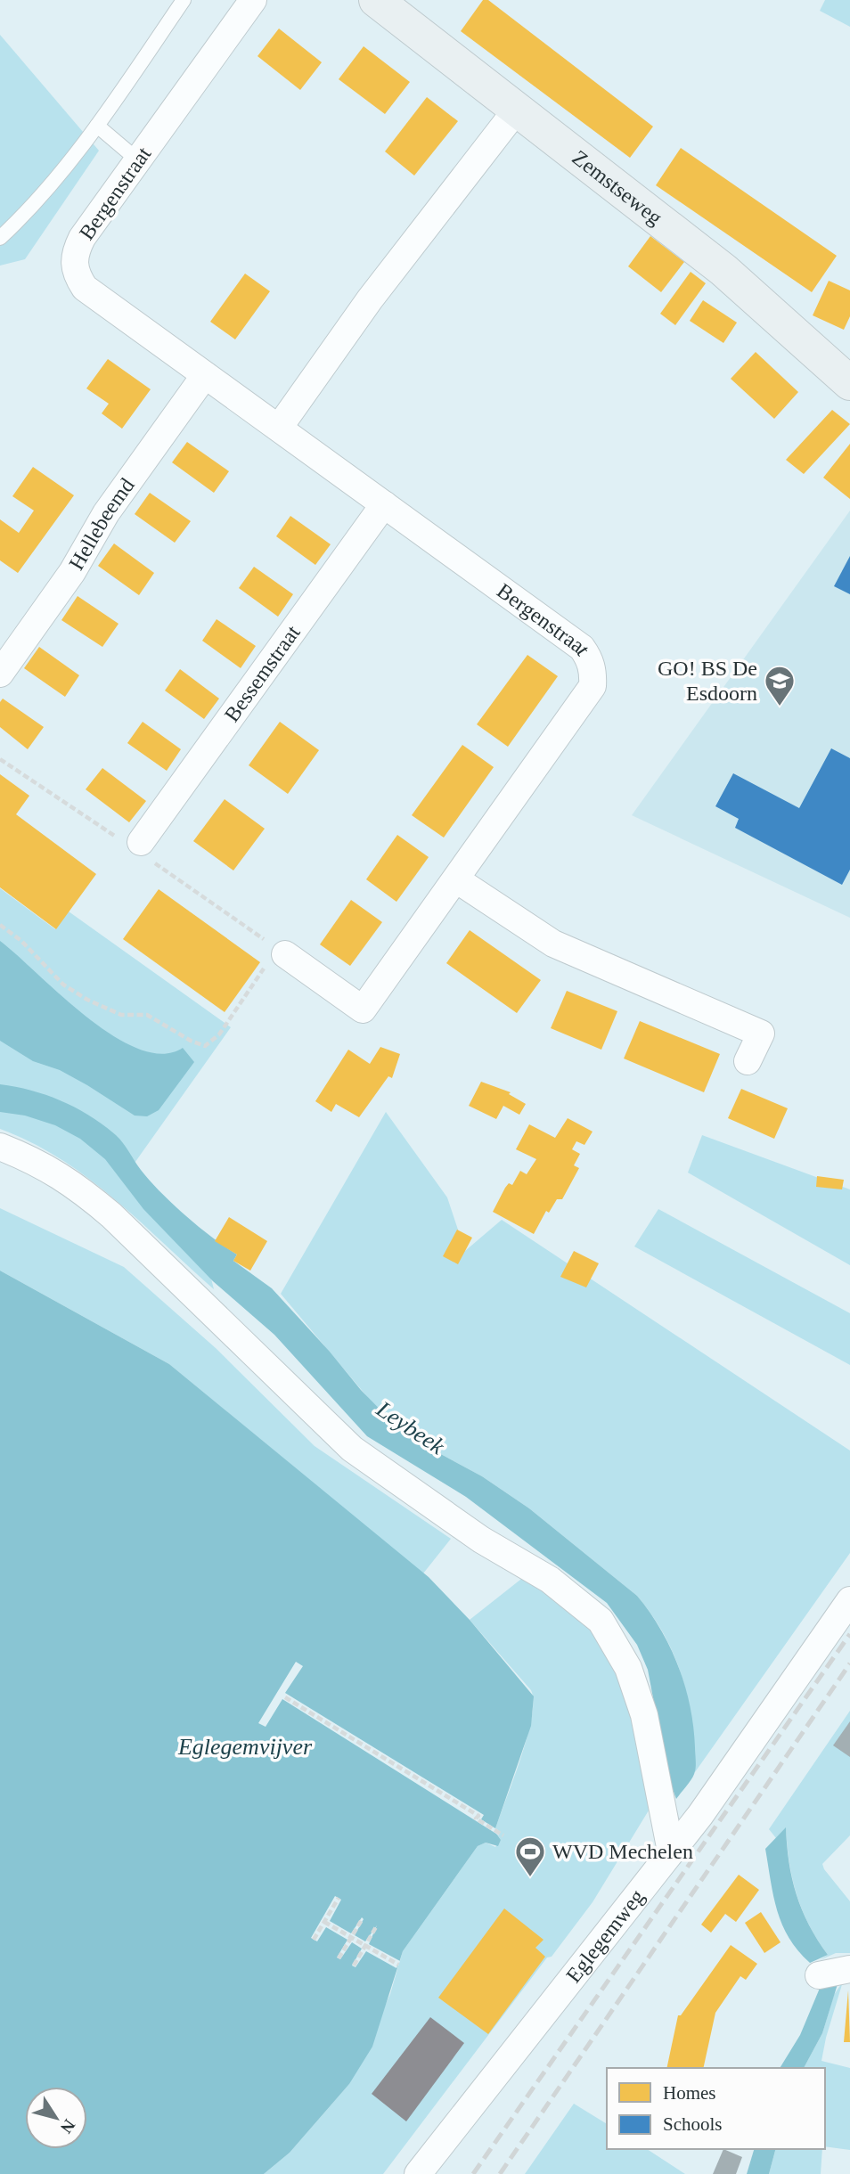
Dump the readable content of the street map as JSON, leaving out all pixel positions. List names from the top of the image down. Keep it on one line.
{"streets":{"street":["Zemstseweg","Bergenstraat","Hellebeemd","Bessemstraat","Eglegemweg"]},"crossings":[["Bergenstraat","Hellebeemd"],["Bergenstraat","Bessemstraat"]],"water":["Leybeek","Eglegemvijver"],"places":{"school or university":["GO! BS De Esdoorn"],"sports":["WVD Mechelen"]},"legend":["Homes","Schools"],"north":"bottom right"}
